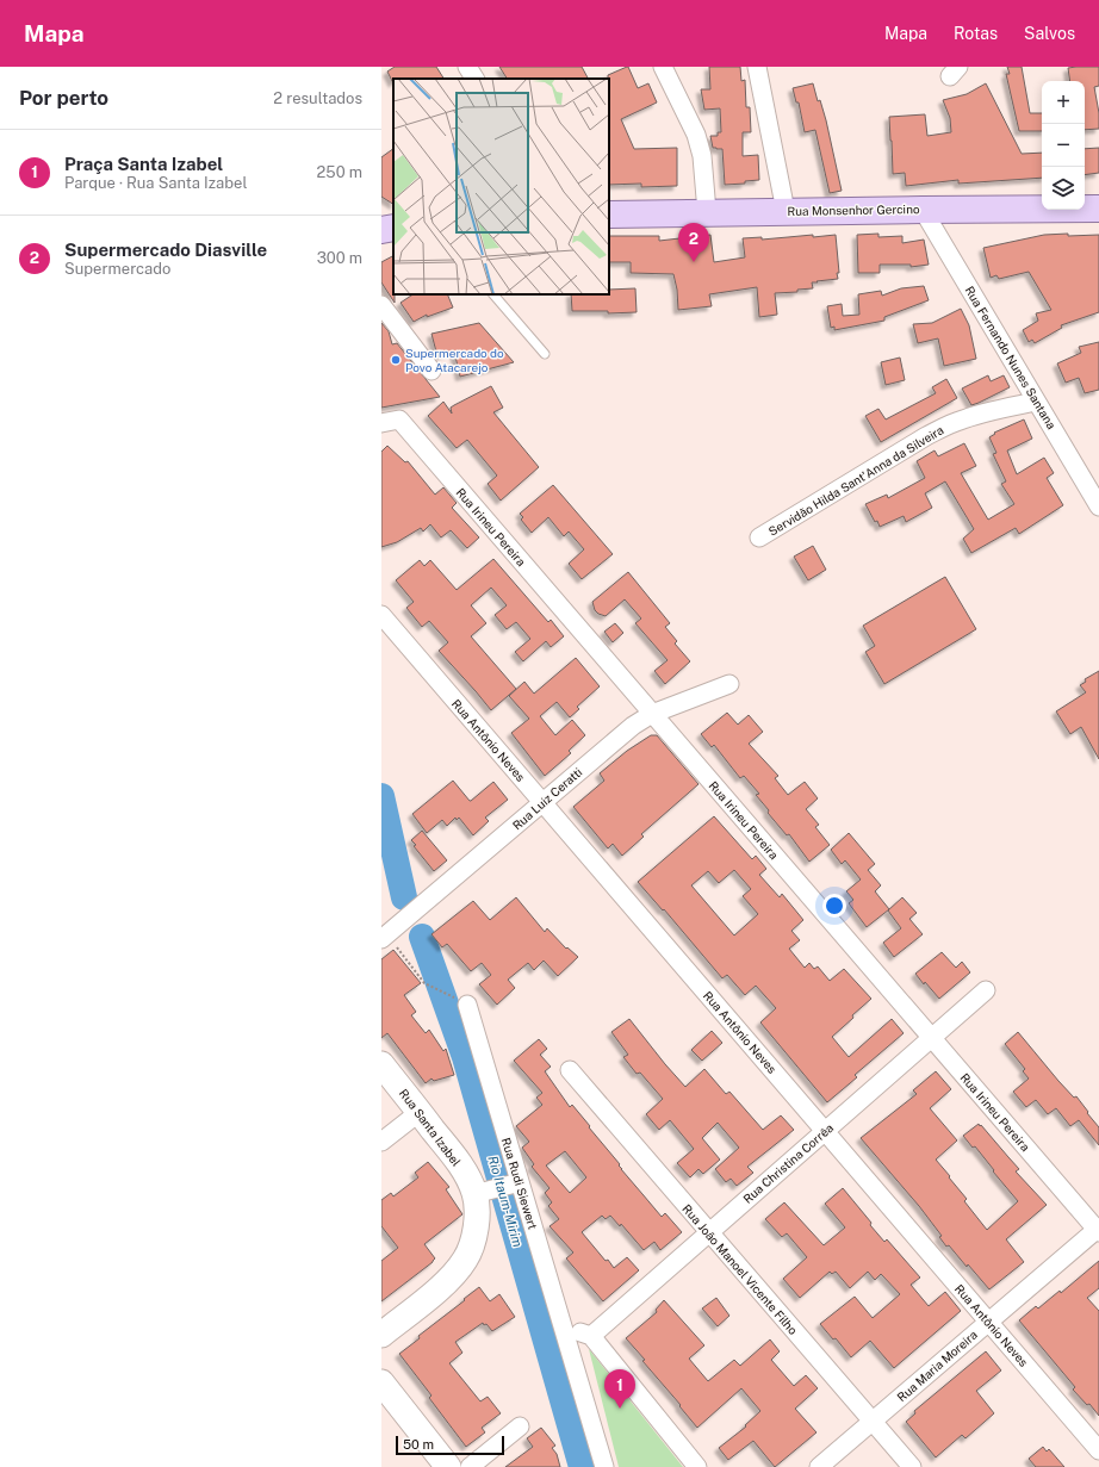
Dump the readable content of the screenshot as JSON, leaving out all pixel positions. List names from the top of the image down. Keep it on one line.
{"streets":{"main road":["Rua Monsenhor Gercino"],"street":["Rua Fernando Nunes Santana","Servidão Hilda Sant'Anna da Silveira","Rua Irineu Pereira","Rua Antônio Neves","Rua Luiz Ceratti","Rua Santa Izabel","Rua Christina Corrêa","Rua Rudi Siewert","Rua João Manoel Vicente Filho","Rua Maria Moreira"]},"crossings":[["Rua Monsenhor Gercino","Rua Fernando Nunes Santana"],["Rua Fernando Nunes Santana","Servidão Hilda Sant'Anna da Silveira"],["Rua Irineu Pereira","Rua Luiz Ceratti"],["Rua Irineu Pereira","Rua Christina Corrêa"],["Rua Irineu Pereira","Rua Maria Moreira"],["Rua Antônio Neves","Rua Luiz Ceratti"],["Rua Antônio Neves","Rua Christina Corrêa"],["Rua Antônio Neves","Rua Maria Moreira"],["Rua Christina Corrêa","Rua João Manoel Vicente Filho"],["Rua João Manoel Vicente Filho","Rua Maria Moreira"]],"water":["Rio Itaum-Mirim"],"places":["Supermercado do Povo Atacarejo"],"scale_bar":"50 m","page":{"header":"Mapa","nav":["Mapa","Rotas","Salvos"],"heading":["Por perto","2 resultados"],"map_buttons":["+","−"],"list":[{"mark":"1","name":"Praça Santa Izabel","note":"Parque · Rua Santa Izabel","value":"250 m"},{"mark":"2","name":"Supermercado Diasville","note":"Supermercado","value":"300 m"}],"pins":["2","1"],"scale":"50 m"}}
